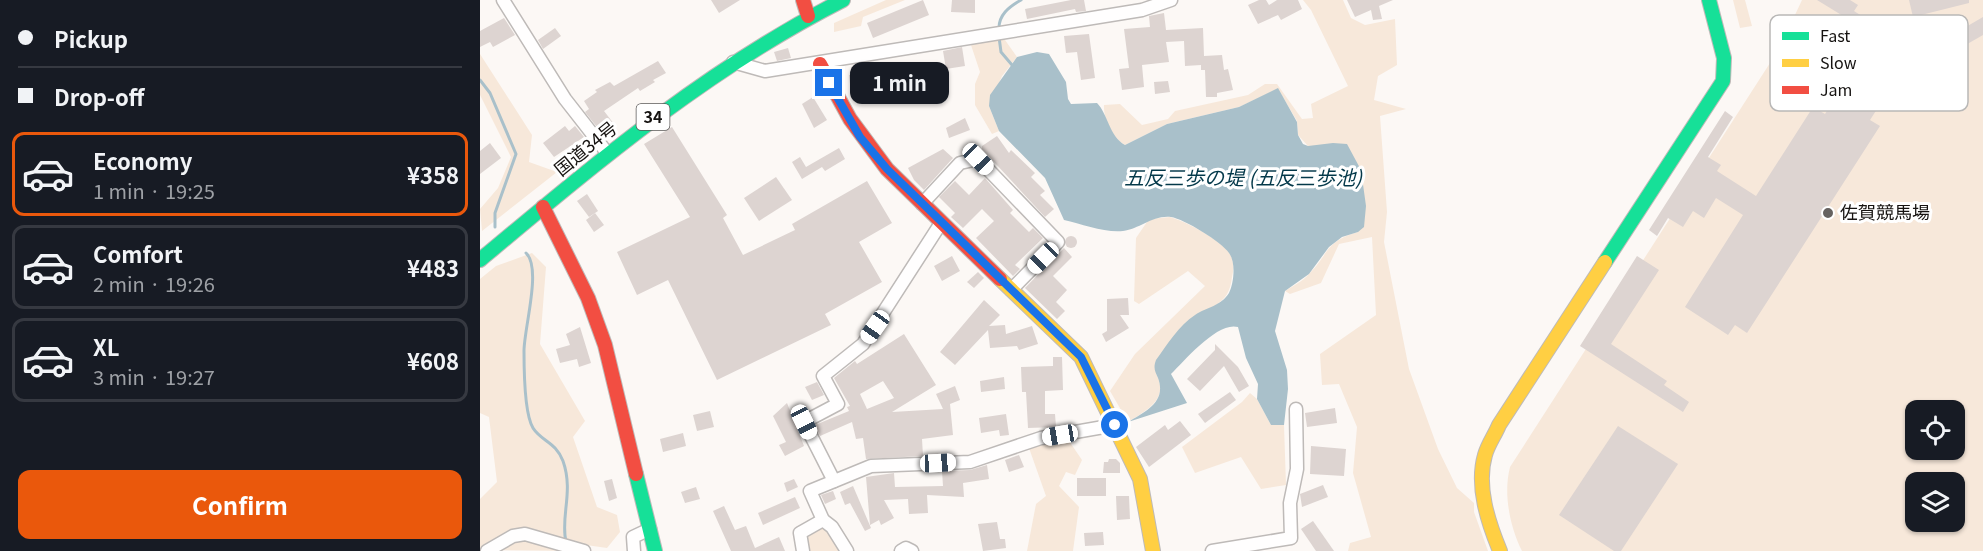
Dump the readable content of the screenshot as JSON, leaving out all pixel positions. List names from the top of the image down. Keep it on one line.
{"streets":{"main road":["34","国道34号"]},"water":["五反三歩の堤 (五反三歩池)"],"places":["佐賀競馬場"],"legend":["Fast","Slow","Jam"],"page":{"banner":["Pickup","Drop-off"],"bubble":"1 min","list":[{"name":"Economy","note":"1 min · 19:25","value":"¥358"},{"name":"Comfort","note":"2 min · 19:26","value":"¥483"},{"name":"XL","note":"3 min · 19:27","value":"¥608"}],"buttons":"Confirm"}}
